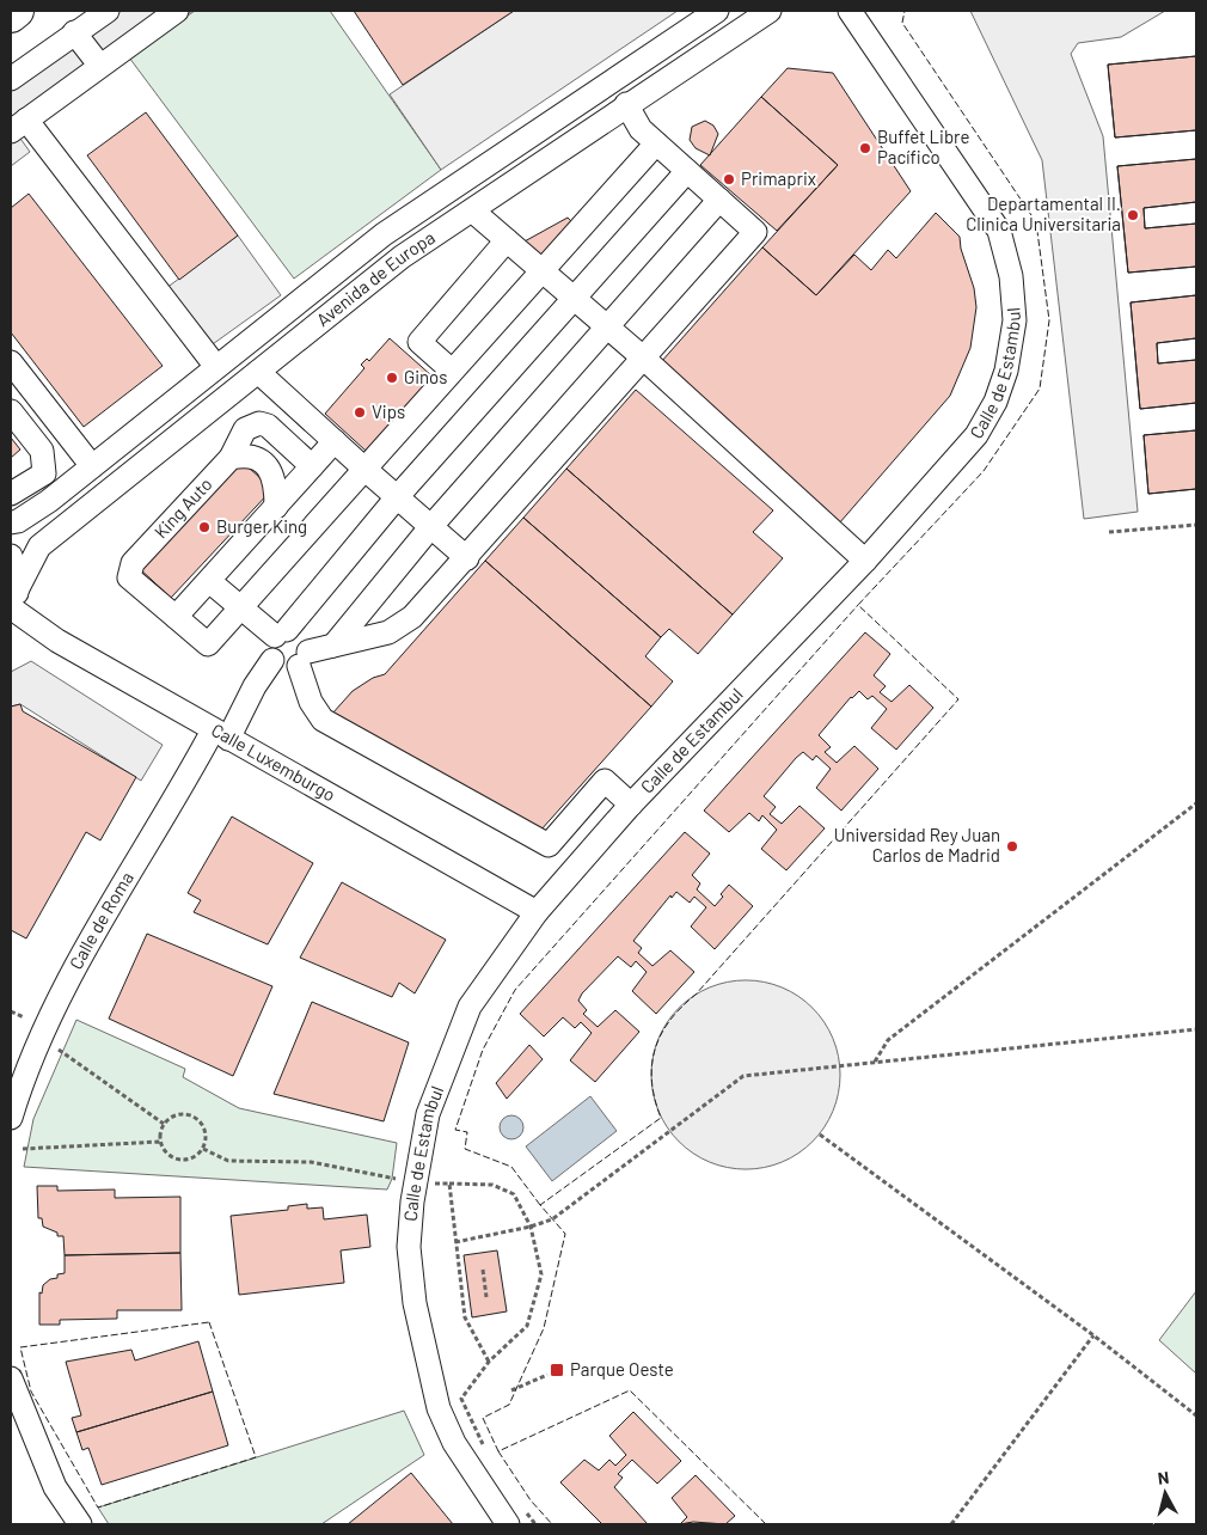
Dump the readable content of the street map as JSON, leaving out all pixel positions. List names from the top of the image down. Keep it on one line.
{"streets":{"street":["Avenida de Europa","Calle de Estambul","King Auto","Calle Luxemburgo","Calle de Roma"]},"crossings":[["Avenida de Europa","Calle Luxemburgo"],["Calle de Estambul","Calle Luxemburgo"],["Calle Luxemburgo","Calle de Roma"]],"places":{"other":["Buffet Libre Pacífico","Primaprix","Departamental II. Clinica Universitaria","Ginos","Vips","Burger King","Universidad Rey Juan Carlos de Madrid"],"transit":["Parque Oeste"]},"north":"top"}
